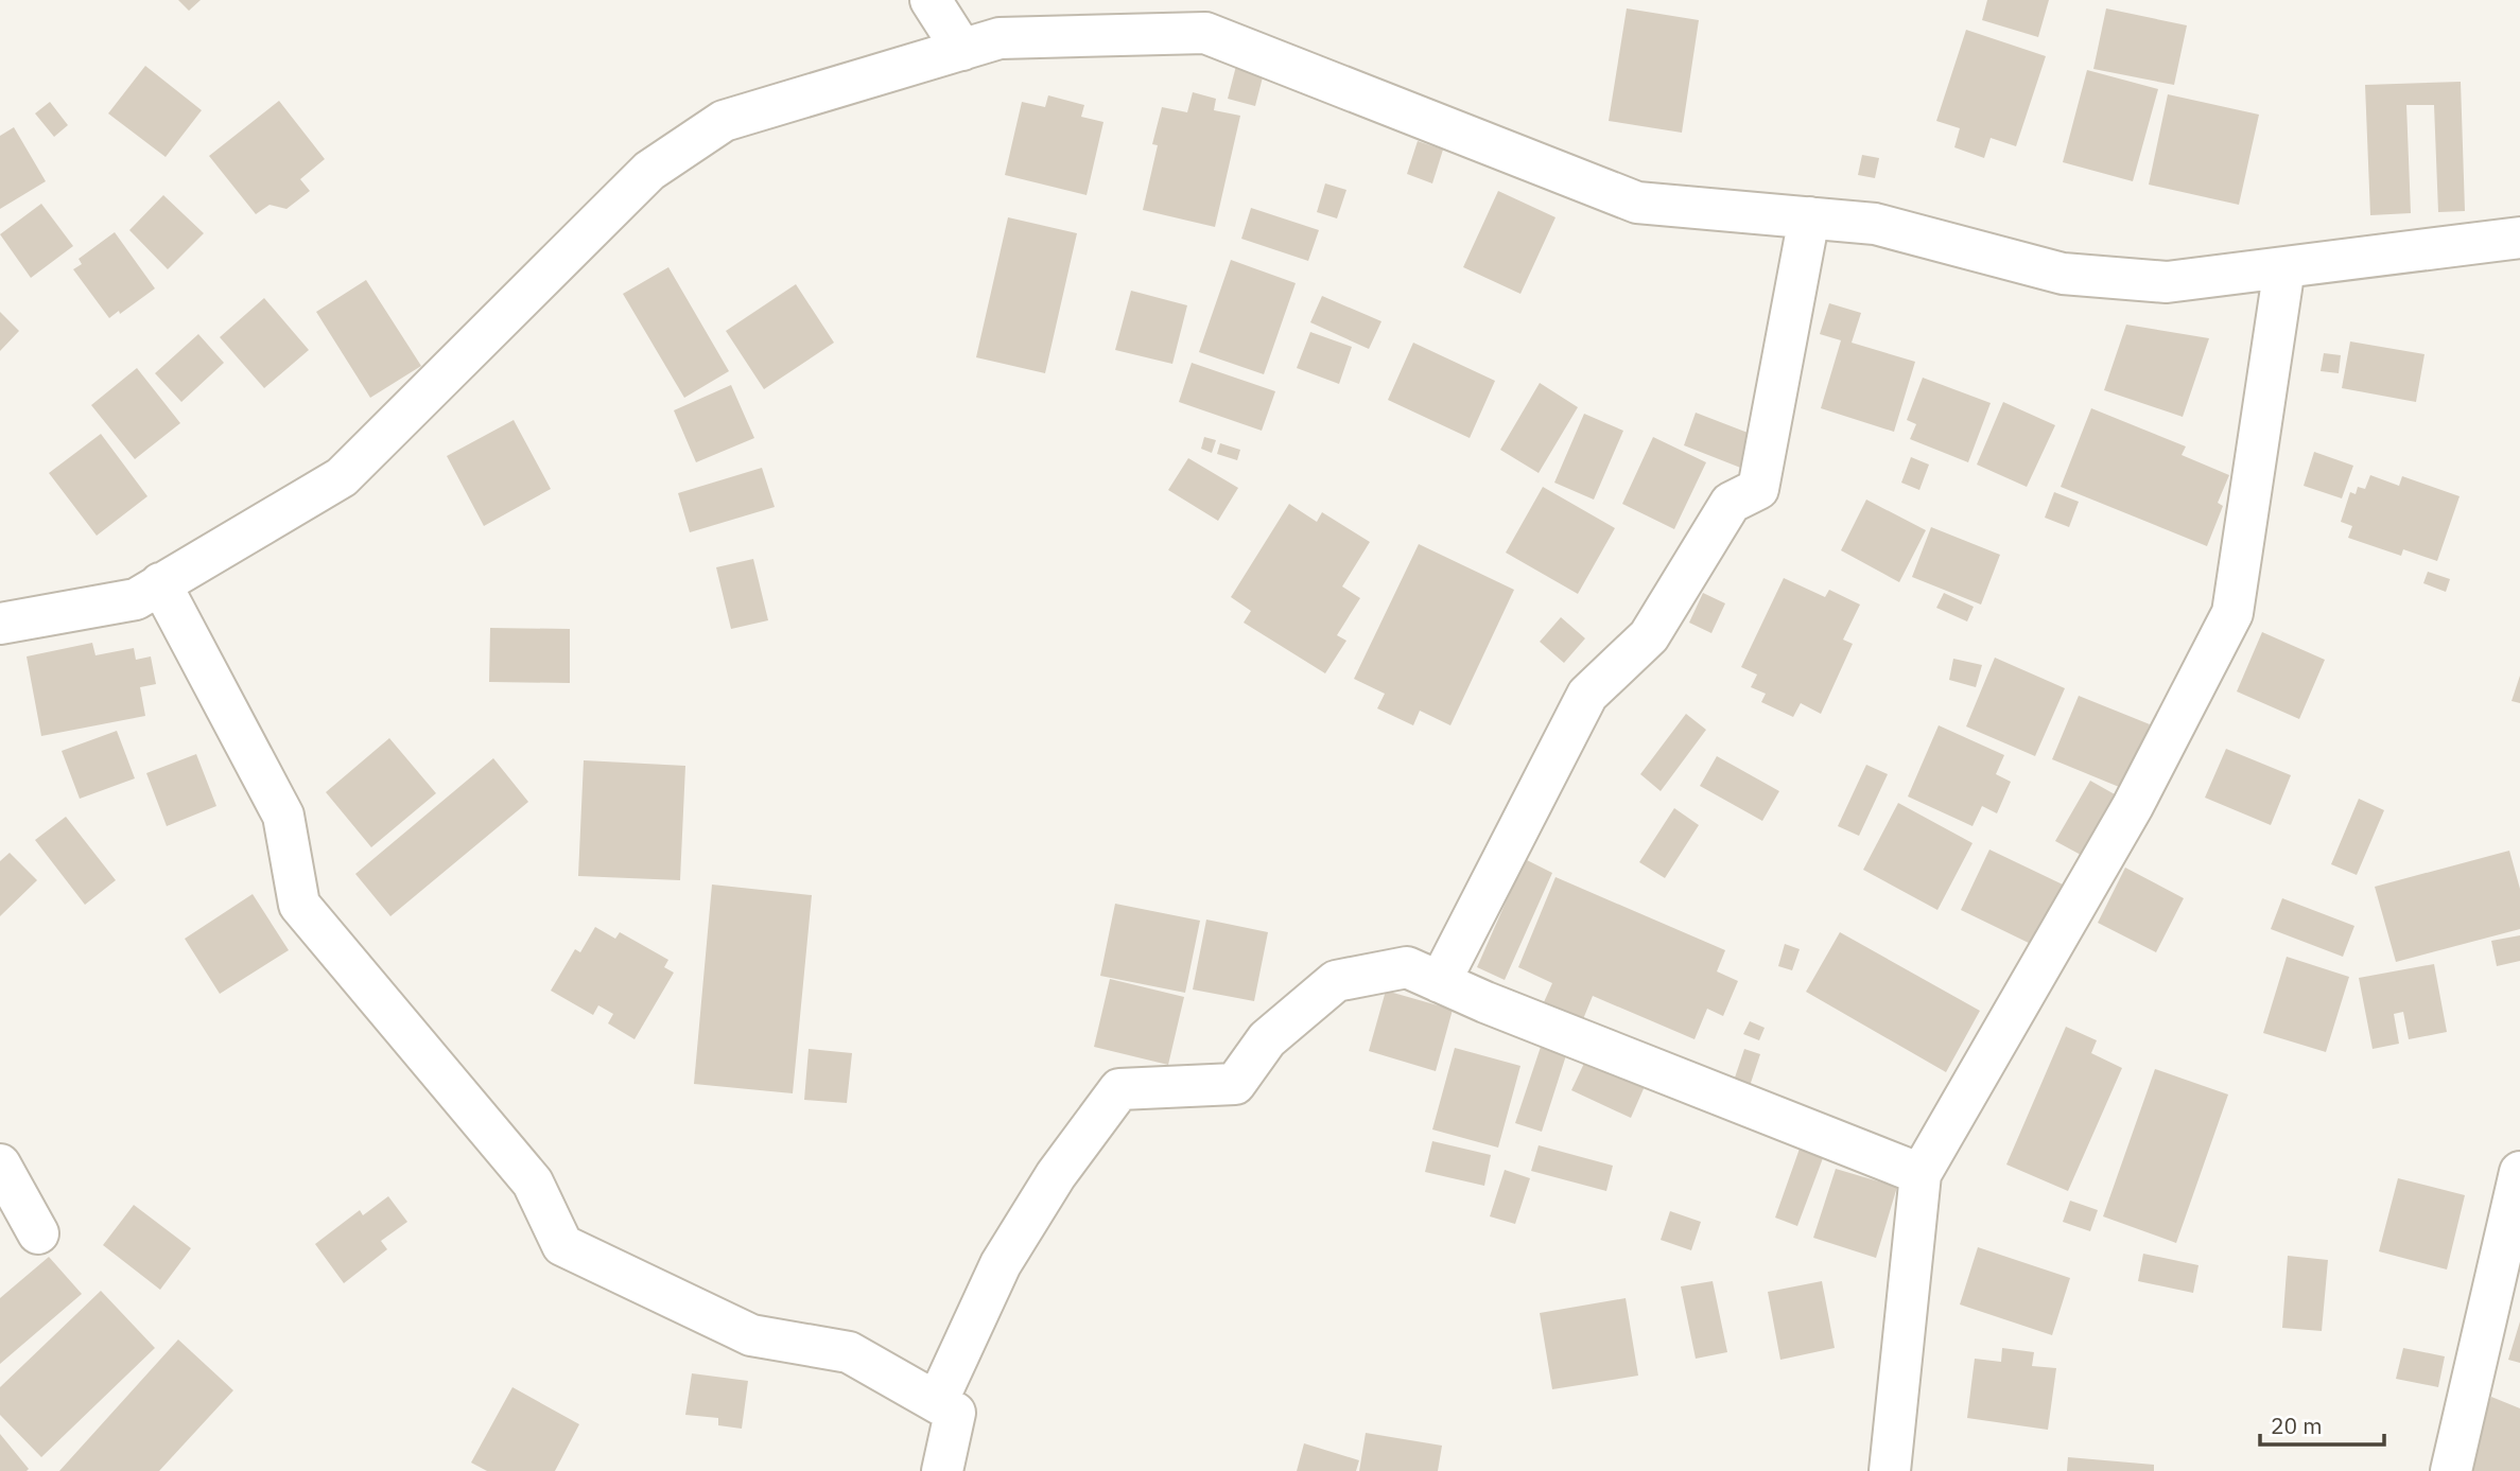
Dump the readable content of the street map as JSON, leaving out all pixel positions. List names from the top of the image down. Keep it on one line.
{"scale_bar":"20 m"}
